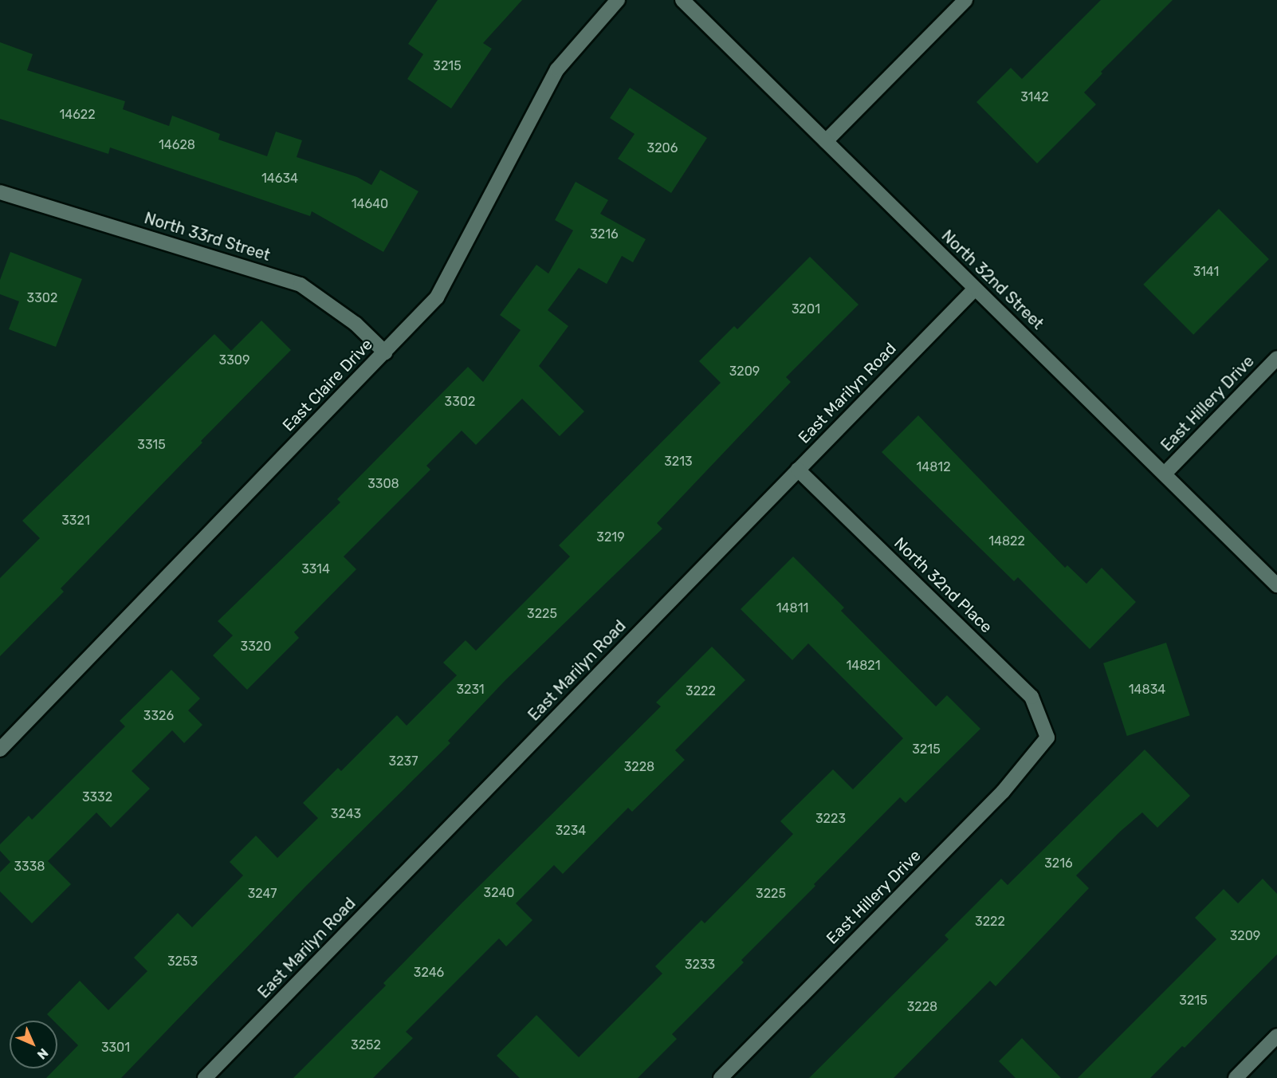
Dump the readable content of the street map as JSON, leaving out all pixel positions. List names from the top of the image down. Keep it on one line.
{"streets":{"street":["North 33rd Street","North 32nd Street","East Claire Drive","East Marilyn Road","East Hillery Drive","North 32nd Place"]},"crossings":[["North 33rd Street","East Claire Drive"],["North 32nd Street","East Marilyn Road"],["North 32nd Street","East Hillery Drive"],["East Marilyn Road","North 32nd Place"],["East Hillery Drive","North 32nd Place"]],"house_numbers":["3215","3142","14622","14628","3206","14634","14640","3216","3141","3302","3201","3309","3209","3302","3315","3213","14812","3308","3321","3219","14822","3314","14811","3225","3320","14821","3231","14834","3222","3326","3215","3237","3228","3332","3243","3223","3234","3216","3338","3240","3247","3225","3222","3209","3253","3233","3246","3215","3228","3252","3301"],"north":"bottom right"}
